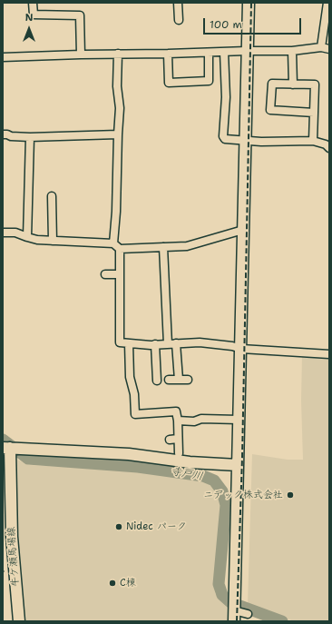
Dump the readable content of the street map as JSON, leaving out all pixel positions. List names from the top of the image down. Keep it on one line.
{"streets":{"street":["牛ケ瀬馬場線"]},"water":["寺戸川"],"places":["ニデック株式会社","Nidec パーク","C棟"],"scale_bar":"100 m","north":"top"}
